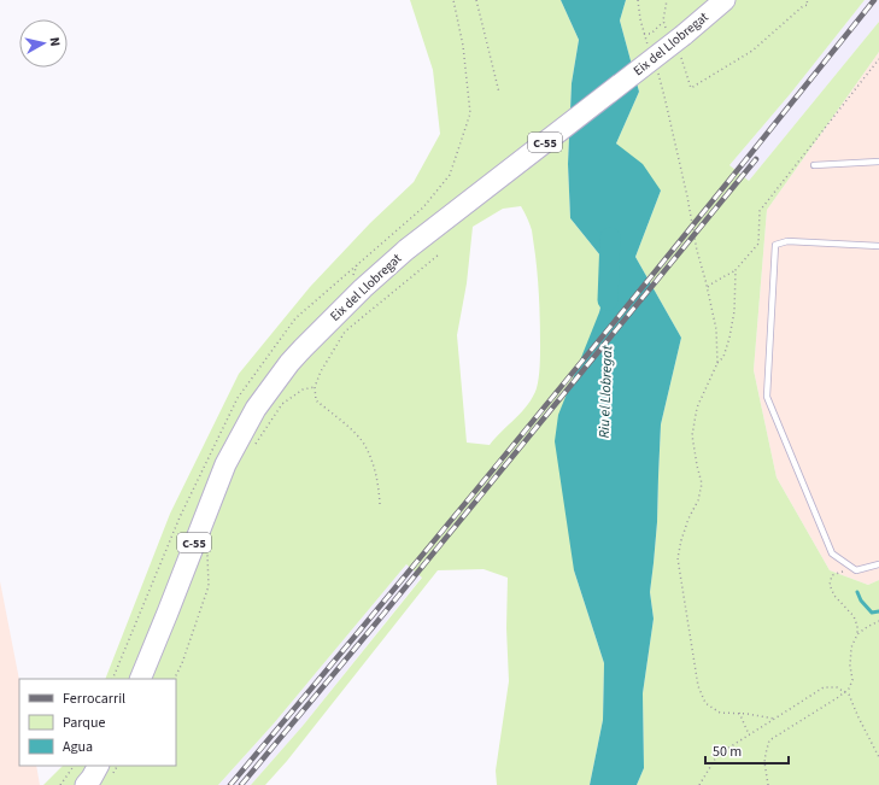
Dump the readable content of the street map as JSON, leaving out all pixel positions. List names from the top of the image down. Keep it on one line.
{"streets":{"highway":["Eix del Llobregat","C-55"]},"water":["Riu el Llobregat"],"legend":["Ferrocarril","Parque","Agua"],"scale_bar":"50 m","north":"right"}
